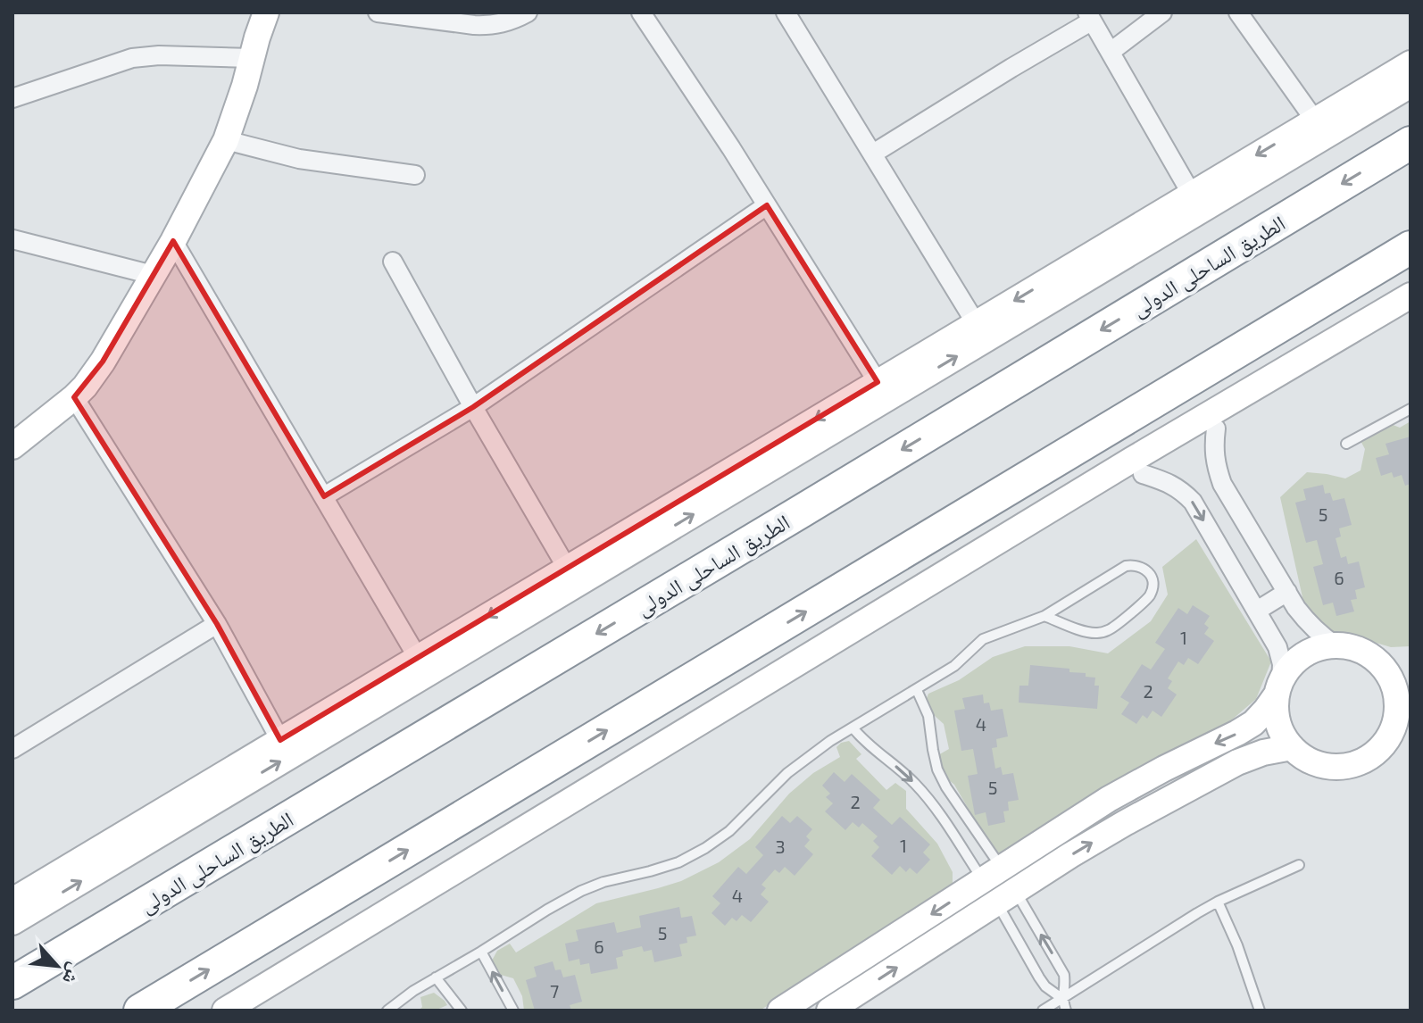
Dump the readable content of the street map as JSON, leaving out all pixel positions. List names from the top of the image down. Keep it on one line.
{"streets":{"highway":["الطريق الساحلى الدولى"]},"house_numbers":["5","6","1","2","4","5","2","1","3","4","5","6","7"],"north":"bottom right"}
